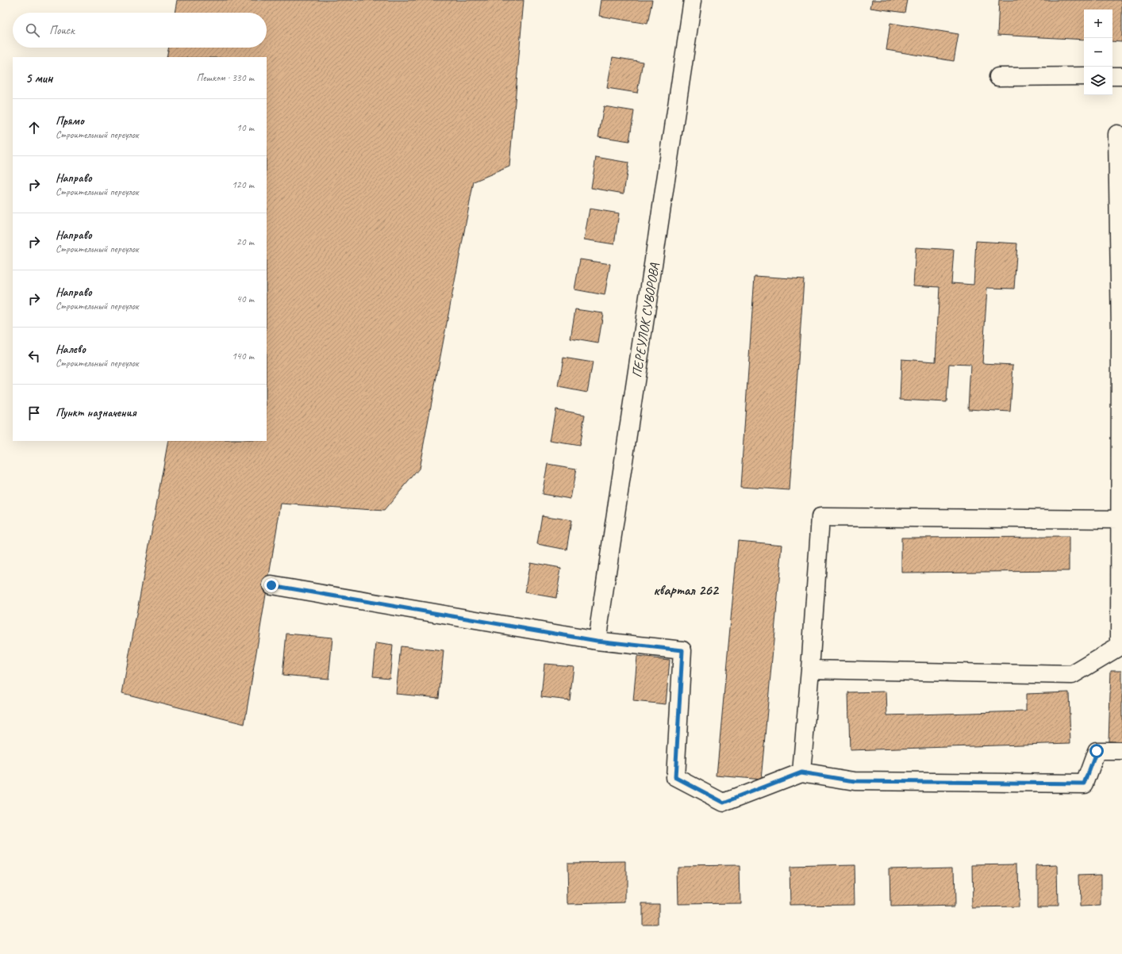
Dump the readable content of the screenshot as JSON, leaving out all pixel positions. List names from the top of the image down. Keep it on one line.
{"streets":{"street":["ПЕРЕУЛОК СУВОРОВА"]},"districts":["квартал 262"],"page":{"map_buttons":["+","−"],"search":"Поиск","heading":["5 мин","Пешком · 330 m"],"list":[["Прямо","Строительный переулок","10 m"],["Направо","Строительный переулок","120 m"],["Направо","Строительный переулок","20 m"],["Направо","Строительный переулок","40 m"],["Налево","Строительный переулок","140 m"],"Пункт назначения"]}}
